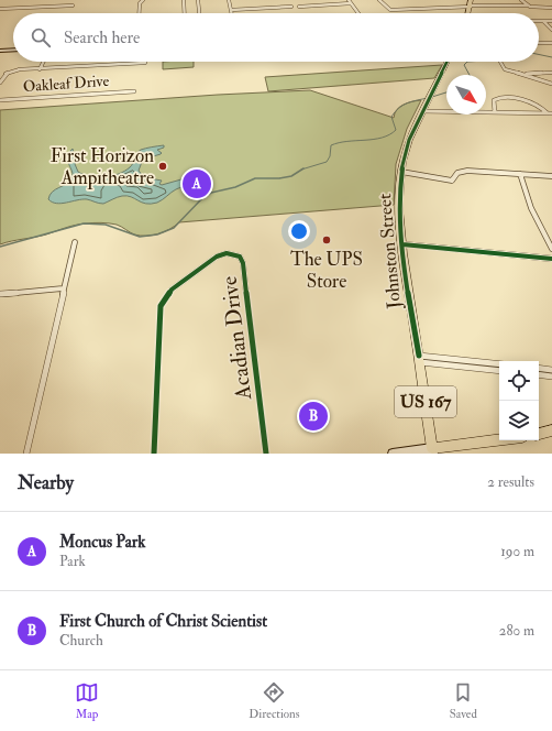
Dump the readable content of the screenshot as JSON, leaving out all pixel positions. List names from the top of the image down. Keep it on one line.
{"streets":{"main road":["Johnston Street","US 167"],"street":["Oakleaf Drive","Acadian Drive"]},"crossings":[["Johnston Street","US 167"]],"places":["First Horizon Ampitheatre","The UPS Store"],"north":"bottom right","page":{"search":"Search here","pins":["A","B"],"heading":["Nearby","2 results"],"list":[{"mark":"A","name":"Moncus Park","note":"Park","value":"190 m"},{"mark":"B","name":"First Church of Christ Scientist","note":"Church","value":"280 m"}],"nav":["Map","Directions","Saved"]}}
